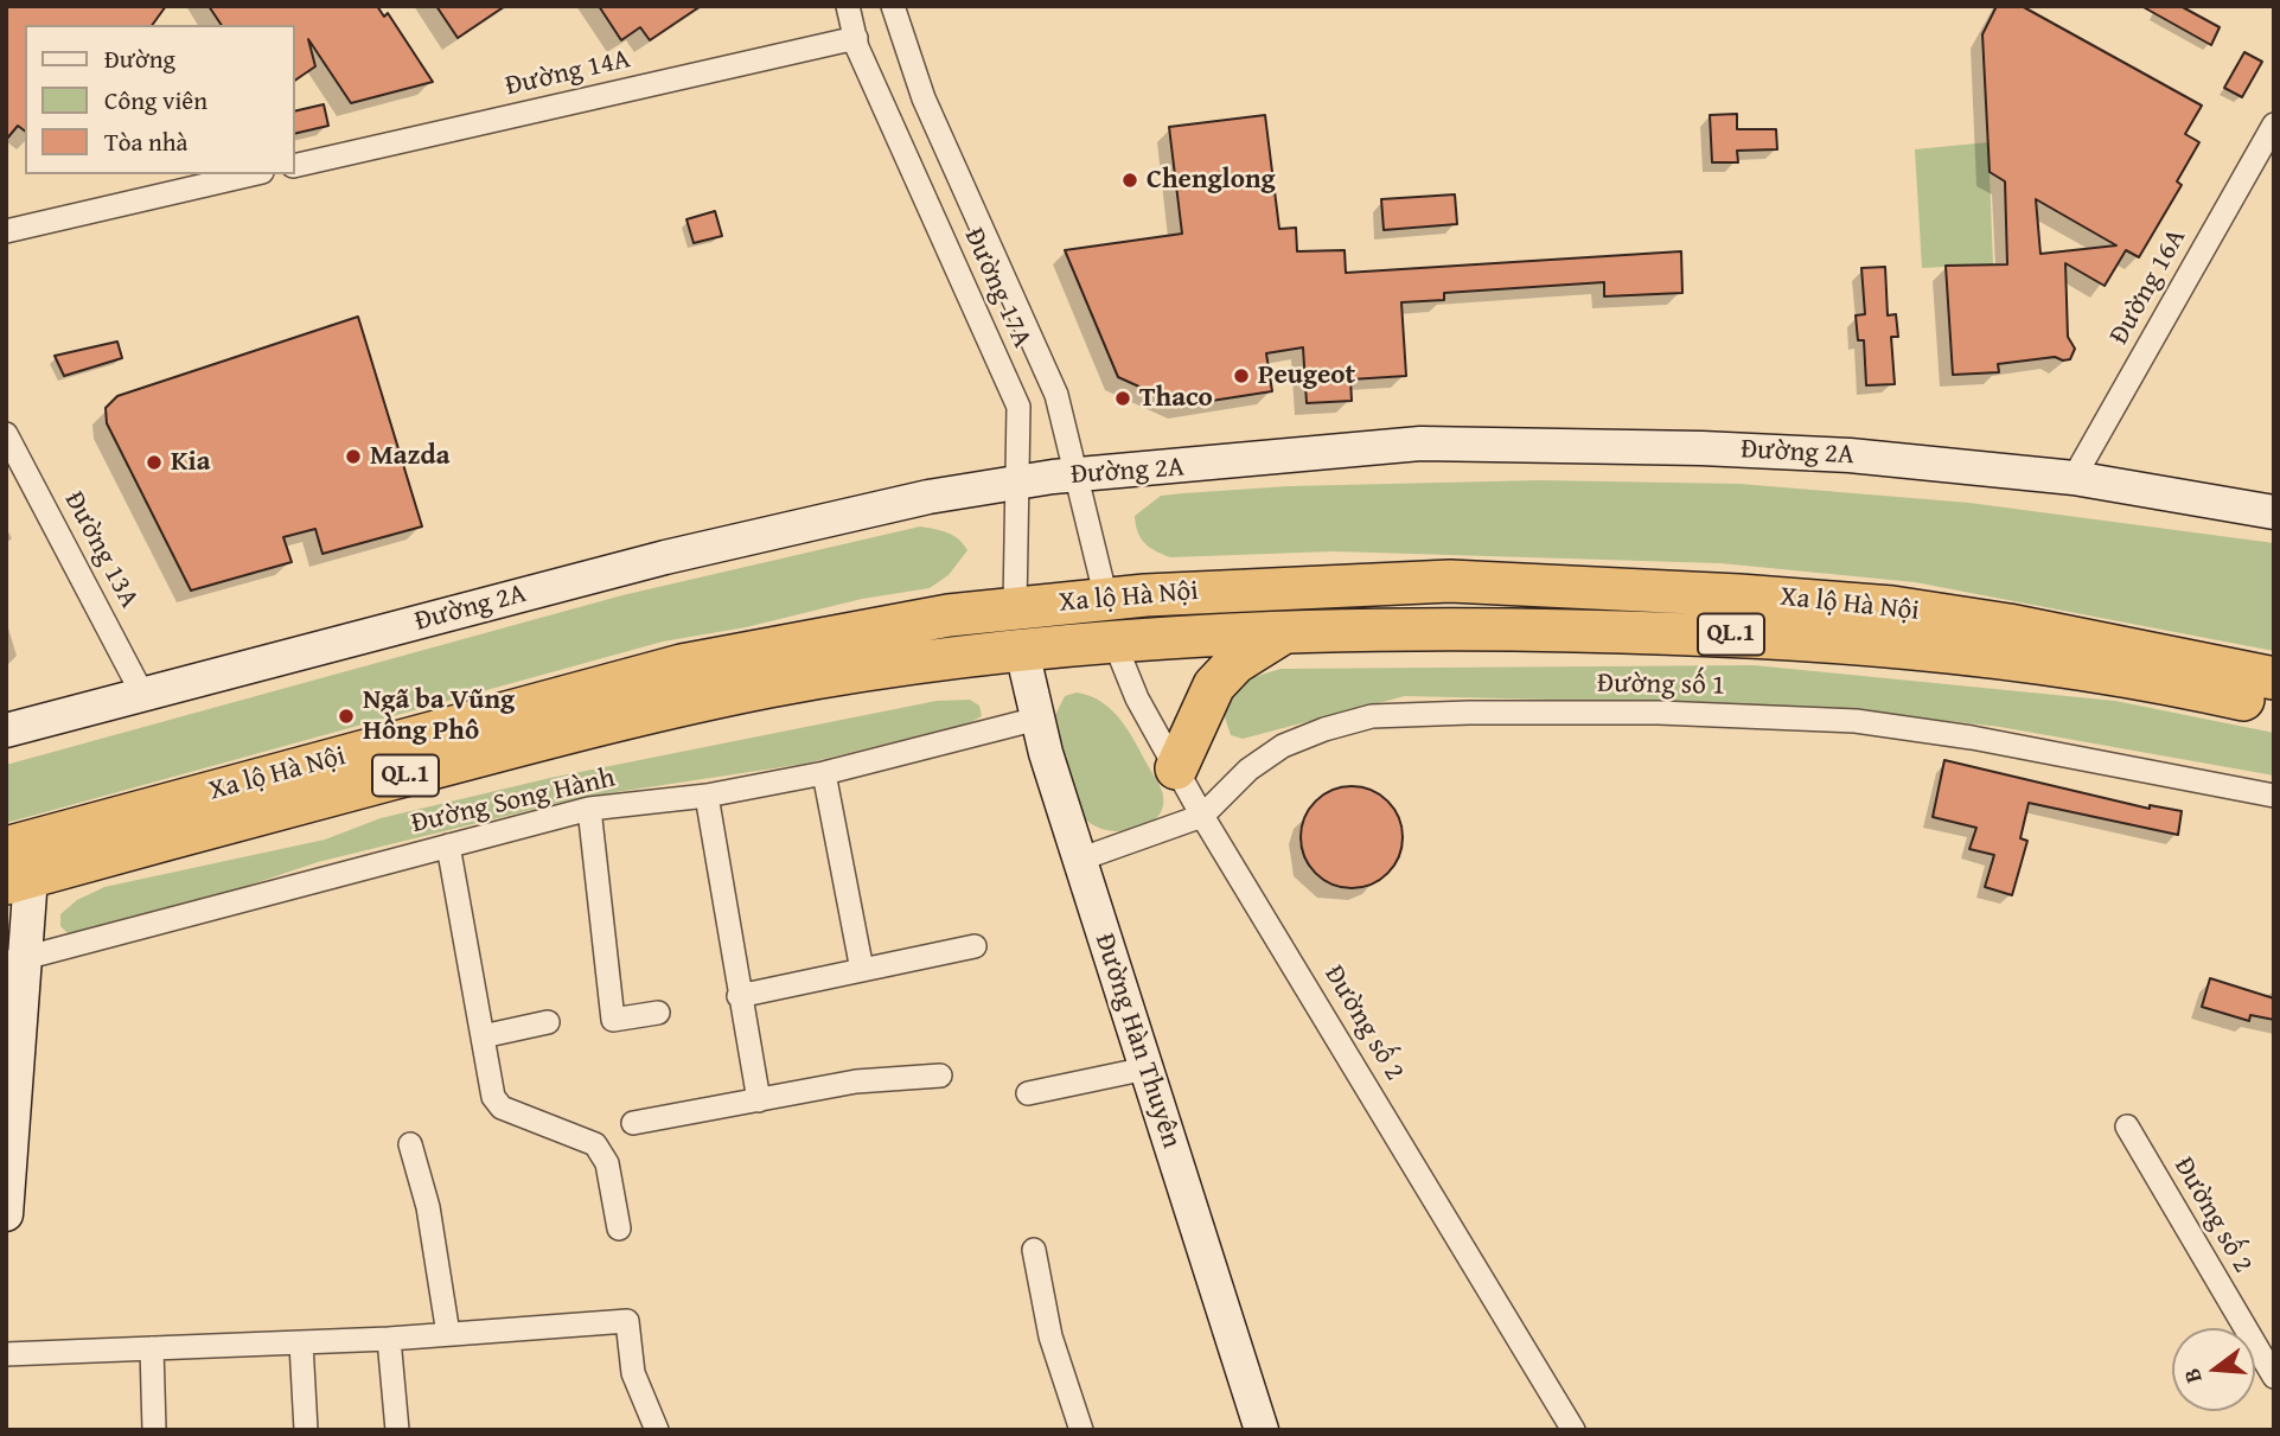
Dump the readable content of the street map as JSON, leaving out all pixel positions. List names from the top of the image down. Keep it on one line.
{"streets":{"highway":["Xa lộ Hà Nội","QL.1"],"street":["Đường 14A","Đường 16A","Đường 17A","Đường 2A","Đường 13A","Đường số 1","Đường Song Hành","Đường số 2","Đường Hàn Thuyên"]},"crossings":[["Đường 14A","Đường 17A"],["Đường 16A","Đường 2A"],["Đường 17A","Đường 2A"],["Đường 17A","Xa lộ Hà Nội"],["Đường 2A","Đường 13A"],["Xa lộ Hà Nội","Đường số 2"],["Xa lộ Hà Nội","Đường Hàn Thuyên"],["Đường số 1","Đường số 2"],["Đường số 1","Đường Hàn Thuyên"],["Đường Song Hành","Đường Hàn Thuyên"]],"places":["Chenglong","Peugeot","Thaco","Mazda","Kia","Ngã ba Vũng Hồng Phô"],"legend":["Đường","Công viên","Tòa nhà"],"north":"left"}
